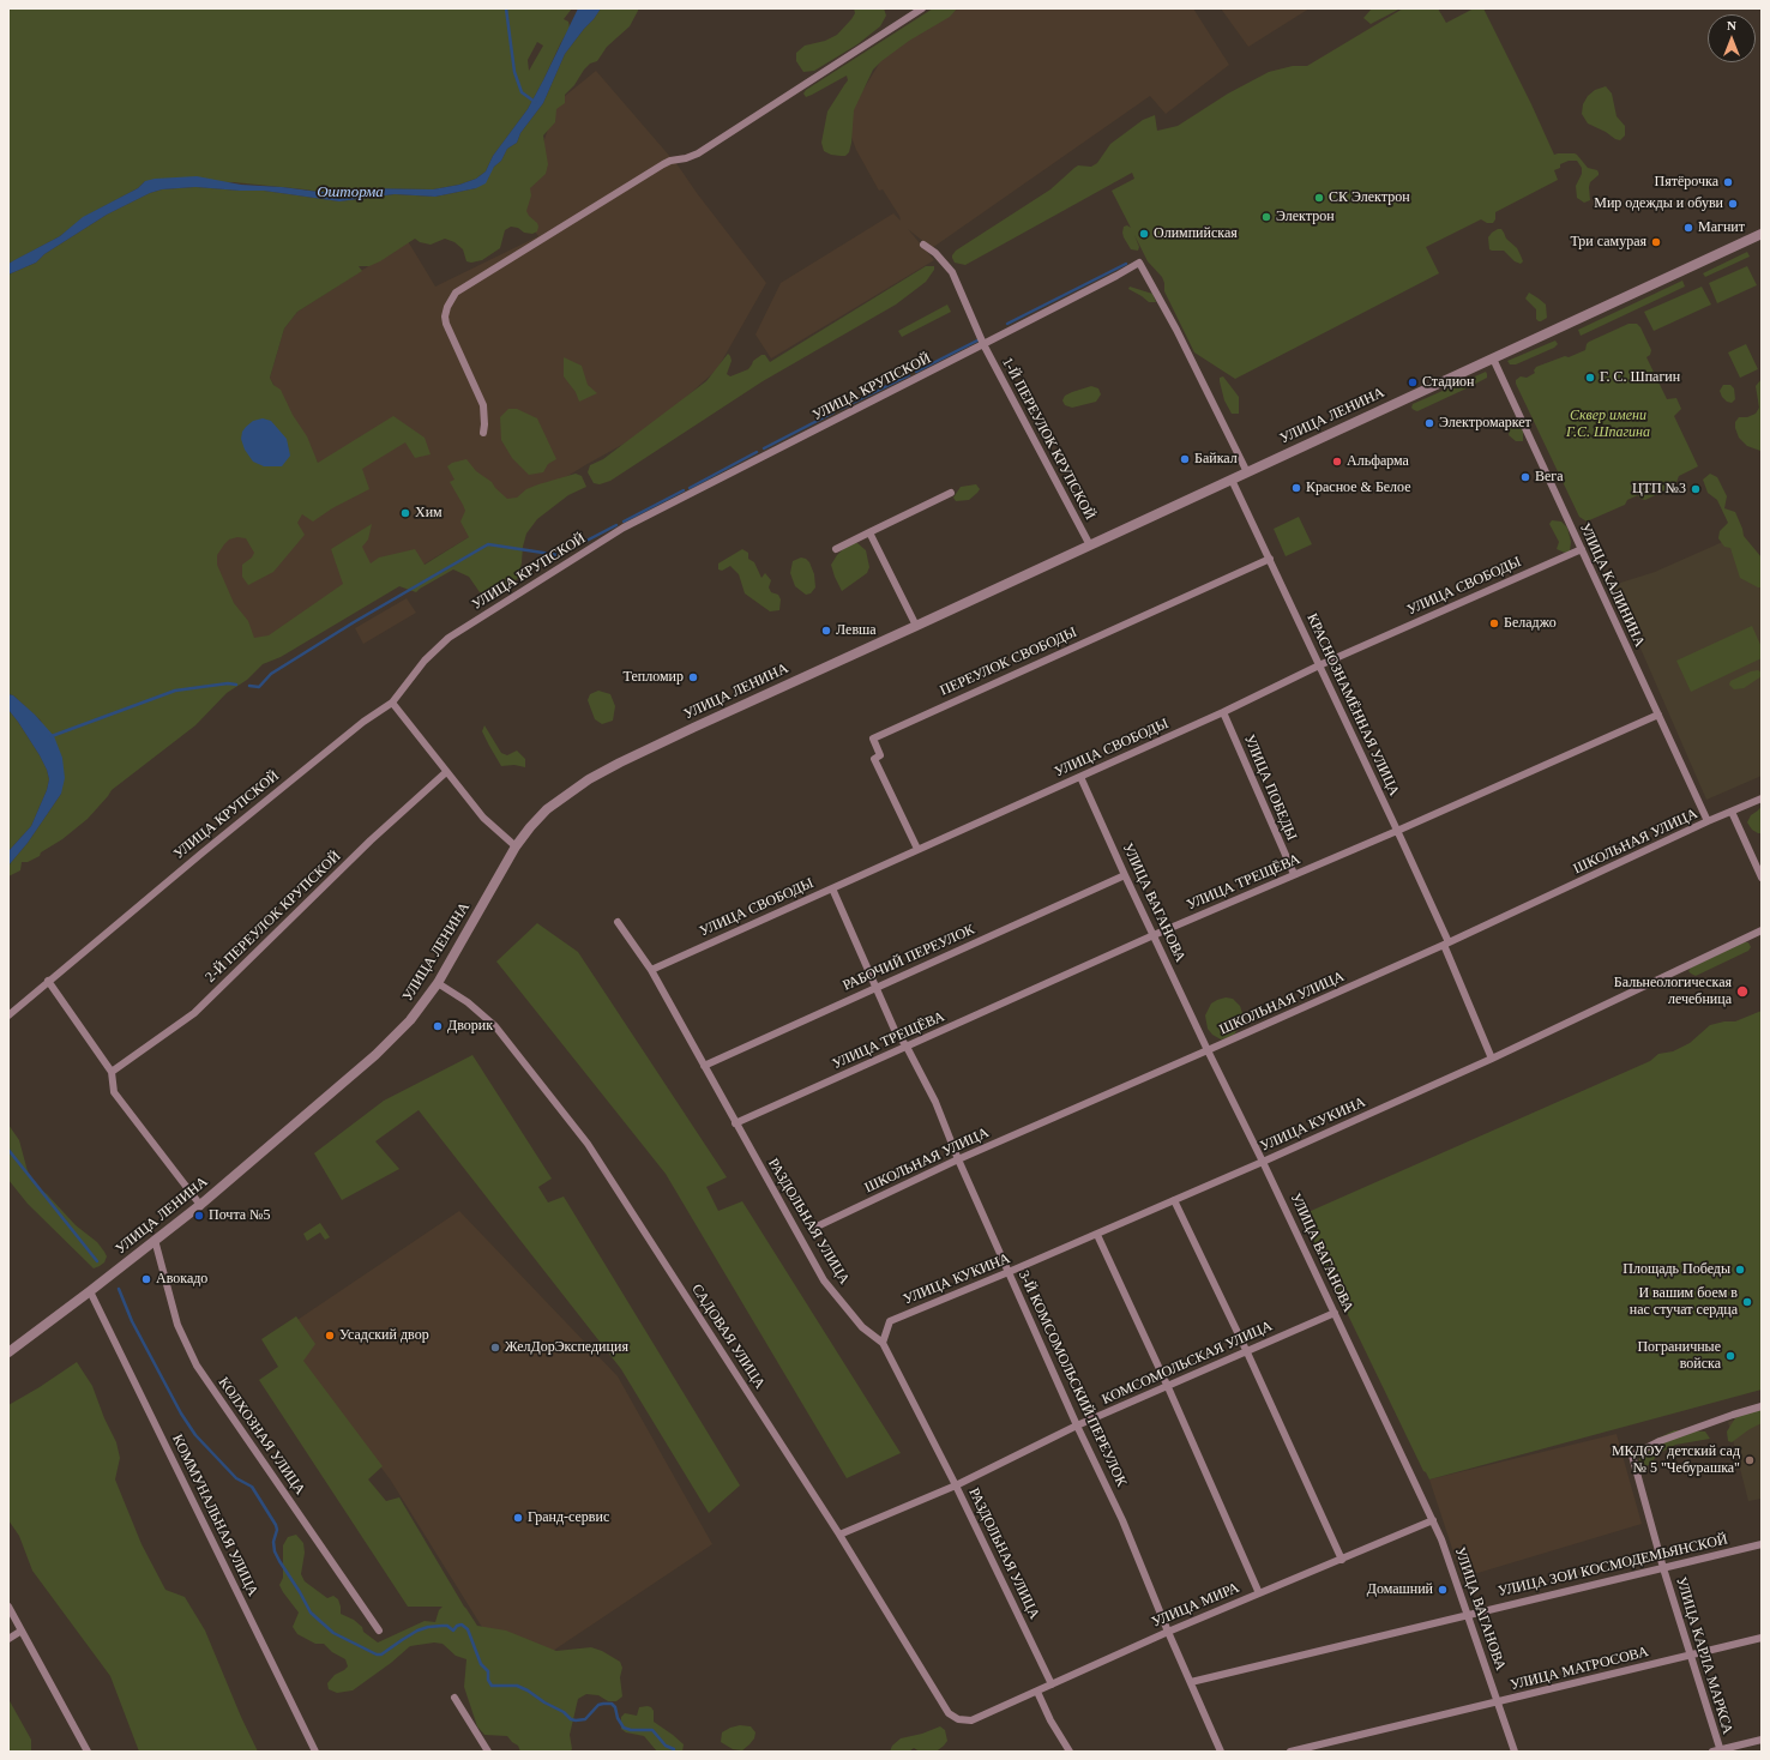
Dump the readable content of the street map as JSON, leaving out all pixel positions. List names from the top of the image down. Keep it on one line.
{"streets":{"street":["УЛИЦА КРУПСКОЙ","УЛИЦА ЛЕНИНА","1-Й ПЕРЕУЛОК КРУПСКОЙ","УЛИЦА КАЛИНИНА","УЛИЦА СВОБОДЫ","ПЕРЕУЛОК СВОБОДЫ","КРАСНОЗНАМЁННАЯ УЛИЦА","УЛИЦА ПОБЕДЫ","ШКОЛЬНАЯ УЛИЦА","УЛИЦА ТРЕЩЁВА","УЛИЦА ВАГАНОВА","2-Й ПЕРЕУЛОК КРУПСКОЙ","РАБОЧИЙ ПЕРЕУЛОК","УЛИЦА КУКИНА","РАЗДОЛЬНАЯ УЛИЦА","САДОВАЯ УЛИЦА","КОМСОМОЛЬСКАЯ УЛИЦА","3-Й КОМСОМОЛЬСКИЙ ПЕРЕУЛОК","КОЛХОЗНАЯ УЛИЦА","КОММУНАЛЬНАЯ УЛИЦА","УЛИЦА ЗОИ КОСМОДЕМЬЯНСКОЙ","УЛИЦА МИРА","УЛИЦА КАРЛА МАРКСА","УЛИЦА МАТРОСОВА"]},"crossings":[["УЛИЦА КРУПСКОЙ","УЛИЦА ЛЕНИНА"],["УЛИЦА КРУПСКОЙ","1-Й ПЕРЕУЛОК КРУПСКОЙ"],["УЛИЦА ЛЕНИНА","1-Й ПЕРЕУЛОК КРУПСКОЙ"],["УЛИЦА ЛЕНИНА","УЛИЦА КАЛИНИНА"],["УЛИЦА ЛЕНИНА","КРАСНОЗНАМЁННАЯ УЛИЦА"],["УЛИЦА ЛЕНИНА","САДОВАЯ УЛИЦА"],["УЛИЦА ЛЕНИНА","КОЛХОЗНАЯ УЛИЦА"],["УЛИЦА ЛЕНИНА","КОММУНАЛЬНАЯ УЛИЦА"],["УЛИЦА КАЛИНИНА","УЛИЦА СВОБОДЫ"],["УЛИЦА КАЛИНИНА","ШКОЛЬНАЯ УЛИЦА"],["УЛИЦА КАЛИНИНА","УЛИЦА ТРЕЩЁВА"],["УЛИЦА СВОБОДЫ","ПЕРЕУЛОК СВОБОДЫ"],["УЛИЦА СВОБОДЫ","КРАСНОЗНАМЁННАЯ УЛИЦА"],["УЛИЦА СВОБОДЫ","УЛИЦА ПОБЕДЫ"],["УЛИЦА СВОБОДЫ","УЛИЦА ВАГАНОВА"],["УЛИЦА СВОБОДЫ","РАЗДОЛЬНАЯ УЛИЦА"],["УЛИЦА СВОБОДЫ","3-Й КОМСОМОЛЬСКИЙ ПЕРЕУЛОК"],["ПЕРЕУЛОК СВОБОДЫ","КРАСНОЗНАМЁННАЯ УЛИЦА"],["КРАСНОЗНАМЁННАЯ УЛИЦА","ШКОЛЬНАЯ УЛИЦА"],["КРАСНОЗНАМЁННАЯ УЛИЦА","УЛИЦА ТРЕЩЁВА"],["КРАСНОЗНАМЁННАЯ УЛИЦА","УЛИЦА КУКИНА"],["УЛИЦА ПОБЕДЫ","УЛИЦА ТРЕЩЁВА"],["ШКОЛЬНАЯ УЛИЦА","УЛИЦА ВАГАНОВА"],["ШКОЛЬНАЯ УЛИЦА","3-Й КОМСОМОЛЬСКИЙ ПЕРЕУЛОК"],["УЛИЦА ТРЕЩЁВА","УЛИЦА ВАГАНОВА"],["УЛИЦА ТРЕЩЁВА","РАЗДОЛЬНАЯ УЛИЦА"],["УЛИЦА ТРЕЩЁВА","3-Й КОМСОМОЛЬСКИЙ ПЕРЕУЛОК"],["УЛИЦА ВАГАНОВА","РАБОЧИЙ ПЕРЕУЛОК"],["УЛИЦА ВАГАНОВА","УЛИЦА КУКИНА"],["УЛИЦА ВАГАНОВА","КОМСОМОЛЬСКАЯ УЛИЦА"],["УЛИЦА ВАГАНОВА","УЛИЦА ЗОИ КОСМОДЕМЬЯНСКОЙ"],["УЛИЦА ВАГАНОВА","УЛИЦА МИРА"],["УЛИЦА ВАГАНОВА","УЛИЦА МАТРОСОВА"],["РАБОЧИЙ ПЕРЕУЛОК","РАЗДОЛЬНАЯ УЛИЦА"],["РАБОЧИЙ ПЕРЕУЛОК","3-Й КОМСОМОЛЬСКИЙ ПЕРЕУЛОК"],["УЛИЦА КУКИНА","РАЗДОЛЬНАЯ УЛИЦА"],["УЛИЦА КУКИНА","3-Й КОМСОМОЛЬСКИЙ ПЕРЕУЛОК"],["РАЗДОЛЬНАЯ УЛИЦА","КОМСОМОЛЬСКАЯ УЛИЦА"],["РАЗДОЛЬНАЯ УЛИЦА","УЛИЦА МИРА"],["САДОВАЯ УЛИЦА","КОМСОМОЛЬСКАЯ УЛИЦА"],["САДОВАЯ УЛИЦА","УЛИЦА МИРА"],["КОМСОМОЛЬСКАЯ УЛИЦА","3-Й КОМСОМОЛЬСКИЙ ПЕРЕУЛОК"],["3-Й КОМСОМОЛЬСКИЙ ПЕРЕУЛОК","УЛИЦА ЗОИ КОСМОДЕМЬЯНСКОЙ"],["3-Й КОМСОМОЛЬСКИЙ ПЕРЕУЛОК","УЛИЦА МИРА"],["УЛИЦА ЗОИ КОСМОДЕМЬЯНСКОЙ","УЛИЦА КАРЛА МАРКСА"],["УЛИЦА КАРЛА МАРКСА","УЛИЦА МАТРОСОВА"]],"water":["Ошторма"],"parks":["Сквер имени Г.С. Шпагина"],"places":["Пятёрочка","СК Электрон","Мир одежды и обуви","Электрон","Магнит","Олимпийская","Три самурая","Г. С. Шпагин","Стадион","Электромаркет","Байкал","Альфарма","Вега","Красное & Белое","ЦТП №3","Хим","Беладжо","Левша","Тепломир","Бальнеологическая лечебница","Дворик","Почта №5","Площадь Победы","Авокадо","И вашим боем в нас стучат сердца","Усадский двор","ЖелДорЭкспедиция","Пограничные войска","МКДОУ детский сад № 5 \"Чебурашка\"","Гранд-сервис","Домашний"],"north":"top"}
